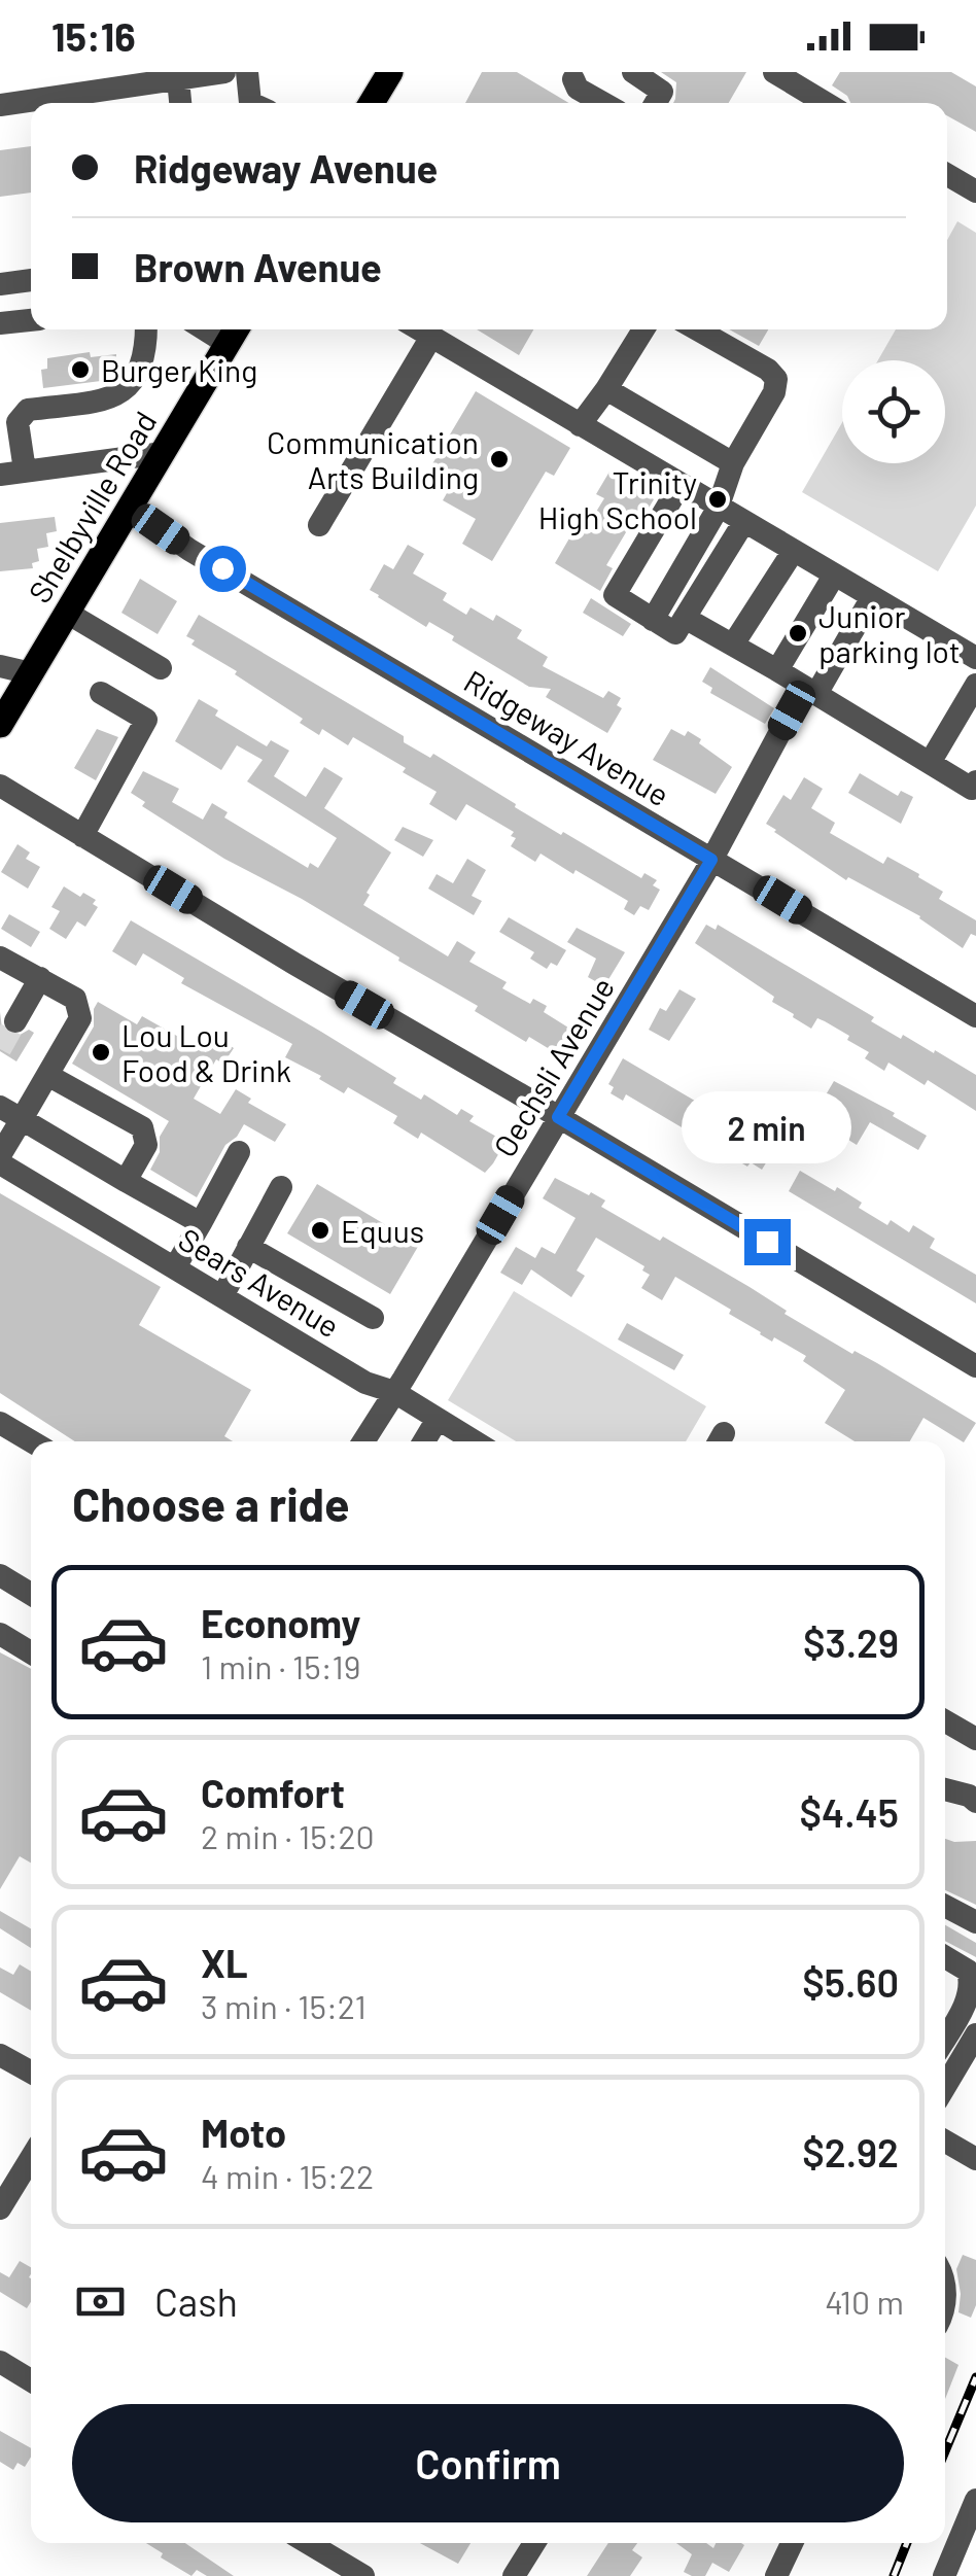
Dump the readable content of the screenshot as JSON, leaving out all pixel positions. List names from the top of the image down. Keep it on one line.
{"streets":{"main road":["Shelbyville Road"],"street":["Ridgeway Avenue","Oechsli Avenue","Sears Avenue"]},"crossings":[["Shelbyville Road","Ridgeway Avenue"],["Ridgeway Avenue","Oechsli Avenue"],["Oechsli Avenue","Sears Avenue"]],"places":["Burger King","Communication Arts Building","Trinity High School","Junior parking lot","Lou Lou Food & Drink","Equus"],"page":{"status":"15:16","banner":["Ridgeway Avenue","Brown Avenue"],"bubble":"2 min","heading":"Choose a ride","list":[{"name":"Economy","note":"1 min · 15:19","value":"$3.29"},{"name":"Comfort","note":"2 min · 15:20","value":"$4.45"},{"name":"XL","note":"3 min · 15:21","value":"$5.60"},{"name":"Moto","note":"4 min · 15:22","value":"$2.92"}],"pay":["Cash","410 m"],"buttons":"Confirm"}}
